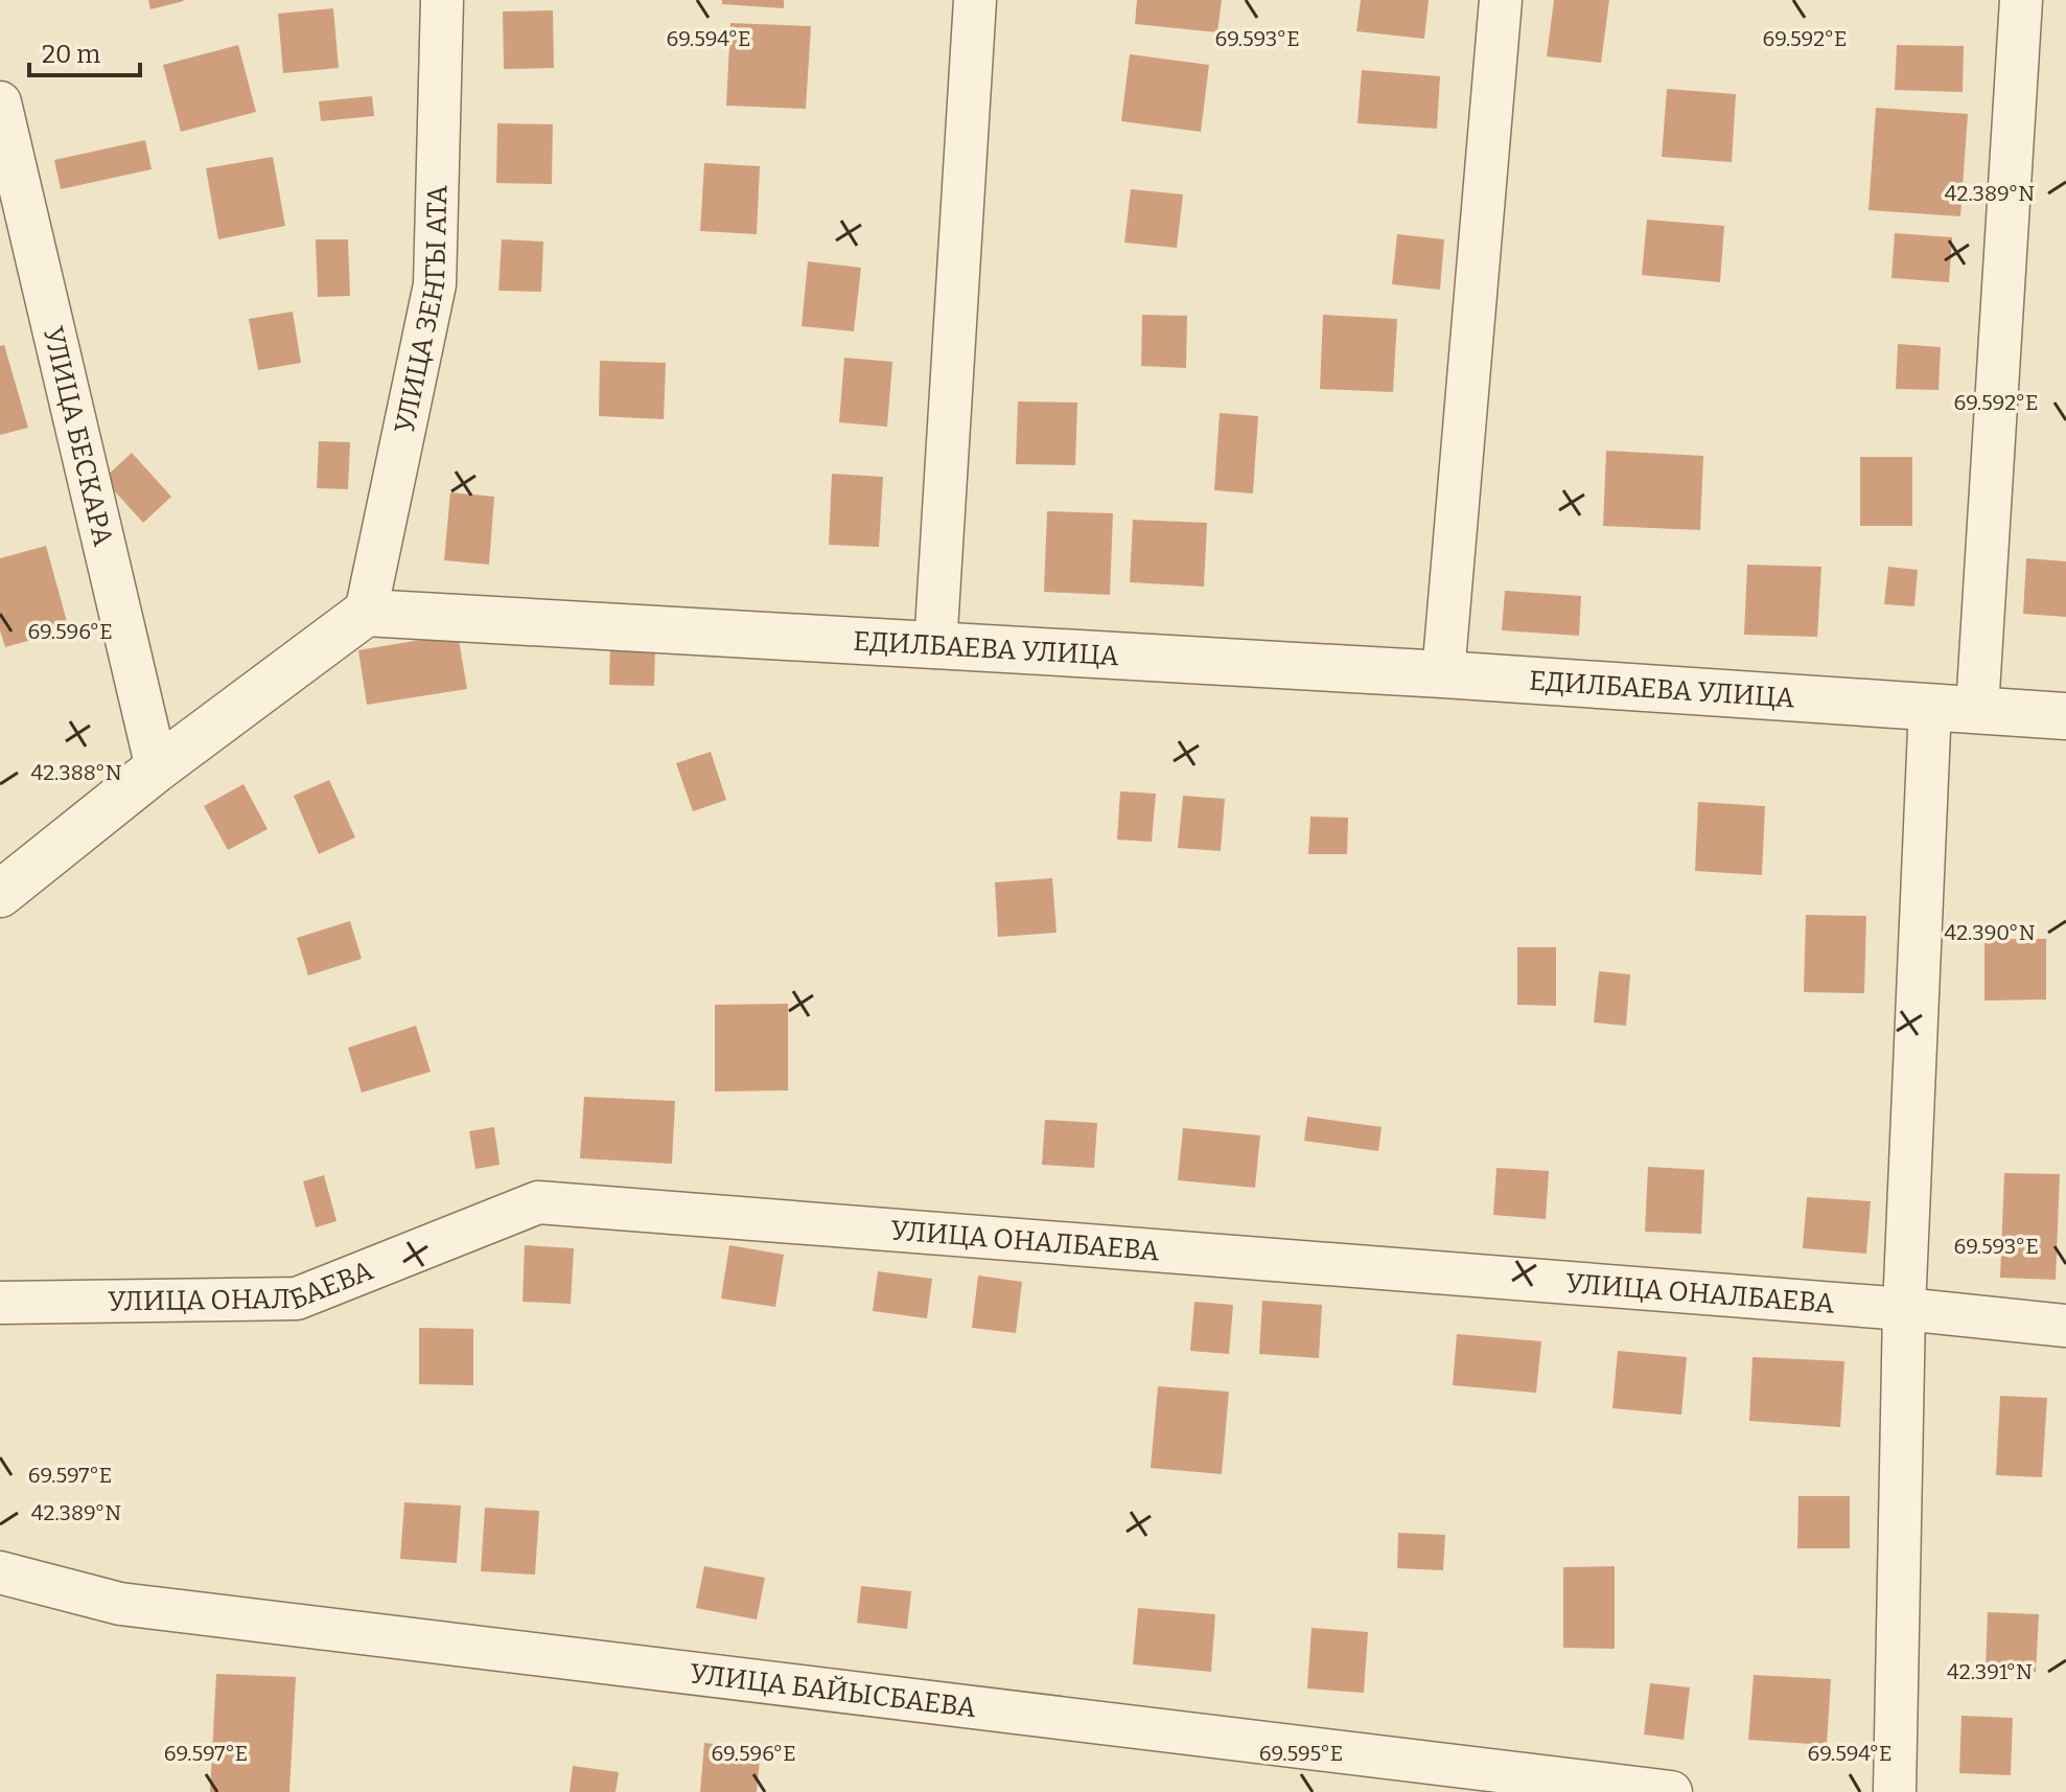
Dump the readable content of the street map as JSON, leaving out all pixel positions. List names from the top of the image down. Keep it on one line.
{"streets":{"street":["УЛИЦА ЗЕНГЫ АТА","УЛИЦА БЕСКАРА","ЕДИЛБАЕВА УЛИЦА","УЛИЦА ОНАЛБАЕВА","УЛИЦА БАЙЫСБАЕВА"]},"crossings":[["УЛИЦА ЗЕНГЫ АТА","ЕДИЛБАЕВА УЛИЦА"]],"scale_bar":"20 m","coordinates":["69.594°E","69.593°E","69.592°E","42.389°N","69.596°E","42.388°N","42.390°N","69.597°E","42.391°N","69.595°E"]}
